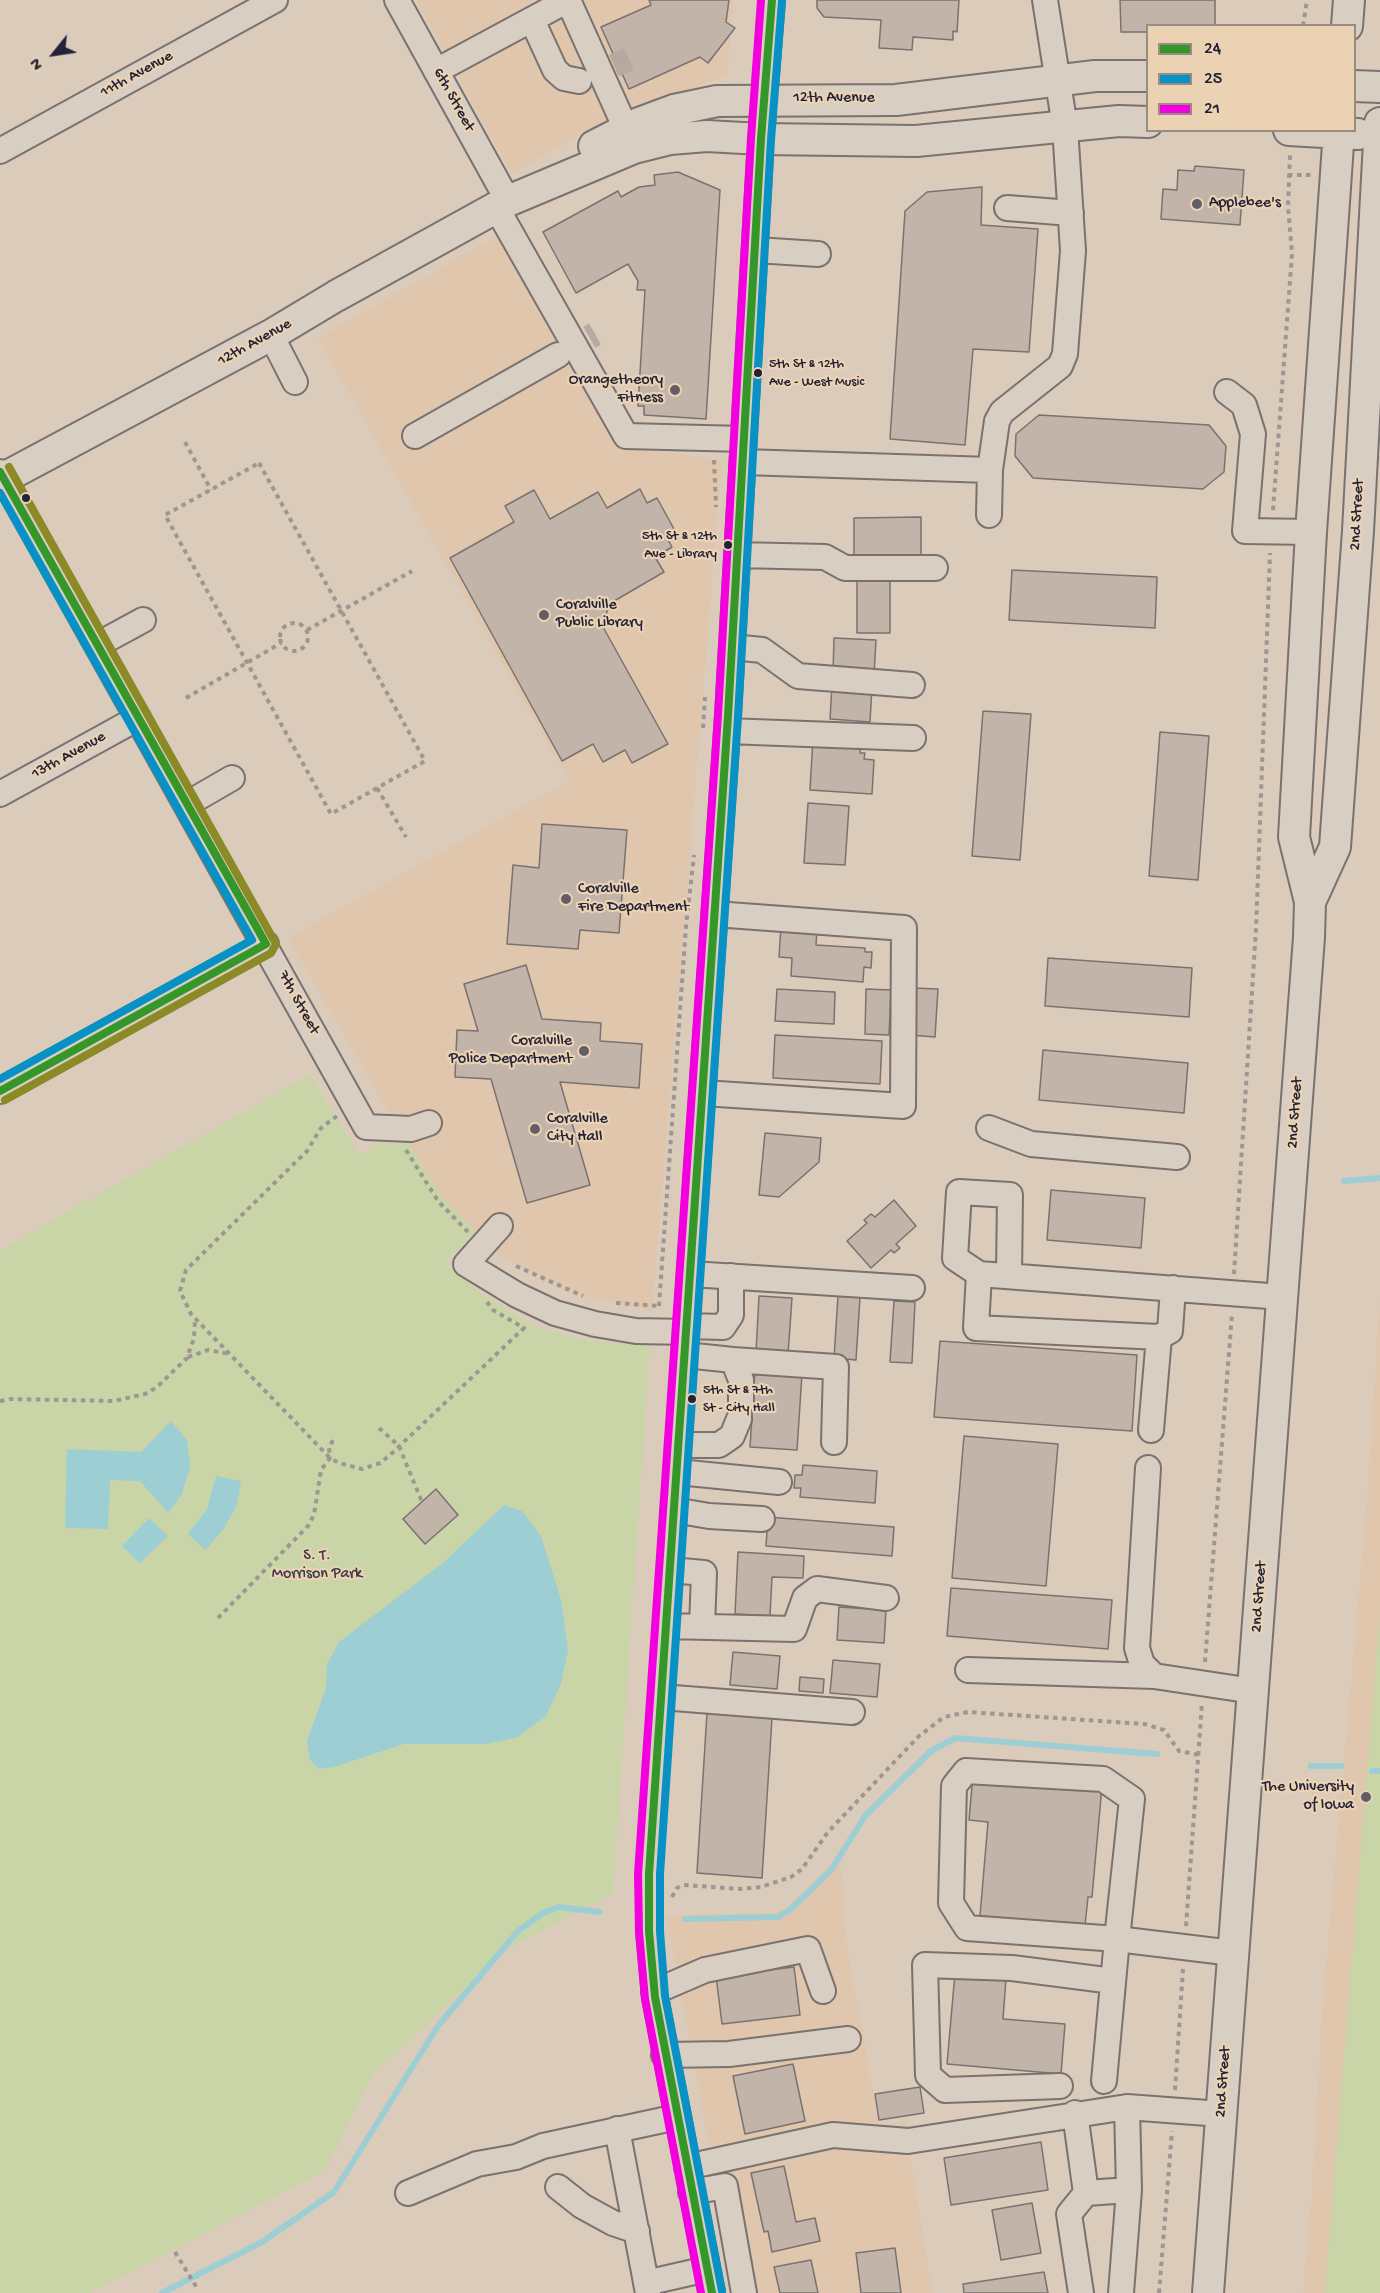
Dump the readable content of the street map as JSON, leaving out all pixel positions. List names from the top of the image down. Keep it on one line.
{"streets":{"main road":["12th Avenue","2nd Street"],"street":["11th Avenue","6th Street","13th Avenue","7th Street"]},"crossings":[["12th Avenue","6th Street"],["12th Avenue","7th Street"],["13th Avenue","7th Street"]],"parks":["S. T. Morrison Park"],"places":["Applebee's","5th St & 12th Ave - West Music","Orangetheory Fitness","5th St & 12th Ave - Library","Coralville Public Library","Coralville Fire Department","Coralville Police Department","Coralville City Hall","5th St & 7th St - City Hall","The University of Iowa"],"lines":["transit line 24","transit line 21","transit line 25"],"legend":["24","25","21"],"north":"bottom left"}
